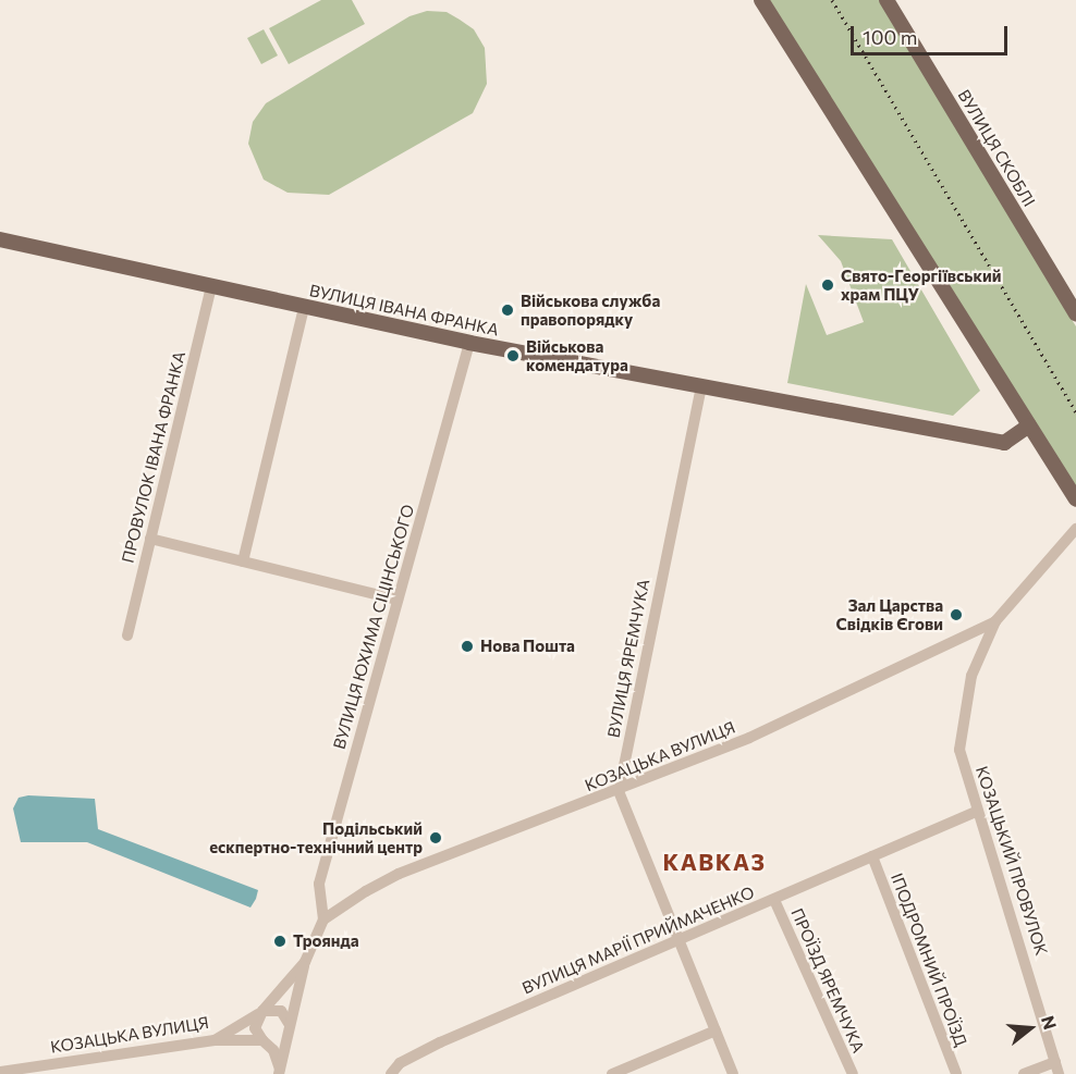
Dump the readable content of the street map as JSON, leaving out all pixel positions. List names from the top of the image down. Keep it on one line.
{"streets":{"main road":["ВУЛИЦЯ СКОБЛІ","ВУЛИЦЯ ІВАНА ФРАНКА"],"street":["ПРОВУЛОК ІВАНА ФРАНКА","ВУЛИЦЯ ЮХИМА СІЦІНСЬКОГО","ВУЛИЦЯ ЯРЕМЧУКА","КОЗАЦЬКА ВУЛИЦЯ","КОЗАЦЬКИЙ ПРОВУЛОК","ВУЛИЦЯ МАРІЇ ПРИЙМАЧЕНКО","ІПОДРОМНИЙ ПРОЇЗД","ПРОЇЗД ЯРЕМЧУКА"]},"crossings":[["ВУЛИЦЯ ІВАНА ФРАНКА","ПРОВУЛОК ІВАНА ФРАНКА"],["ВУЛИЦЯ ІВАНА ФРАНКА","ВУЛИЦЯ ЮХИМА СІЦІНСЬКОГО"],["ВУЛИЦЯ ІВАНА ФРАНКА","ВУЛИЦЯ ЯРЕМЧУКА"],["ВУЛИЦЯ ЮХИМА СІЦІНСЬКОГО","КОЗАЦЬКА ВУЛИЦЯ"],["ВУЛИЦЯ ЯРЕМЧУКА","КОЗАЦЬКА ВУЛИЦЯ"],["КОЗАЦЬКА ВУЛИЦЯ","КОЗАЦЬКИЙ ПРОВУЛОК"],["КОЗАЦЬКИЙ ПРОВУЛОК","ВУЛИЦЯ МАРІЇ ПРИЙМАЧЕНКО"],["ВУЛИЦЯ МАРІЇ ПРИЙМАЧЕНКО","ІПОДРОМНИЙ ПРОЇЗД"],["ВУЛИЦЯ МАРІЇ ПРИЙМАЧЕНКО","ПРОЇЗД ЯРЕМЧУКА"]],"districts":["КАВКАЗ"],"places":["Свято-Георгіївський храм ПЦУ","Військова служба правопорядку","Військова комендатура","Зал Царства Свідків Єгови","Нова Пошта","Подільський ескпертно-технічний центр","Троянда"],"scale_bar":"100 m","north":"right"}
